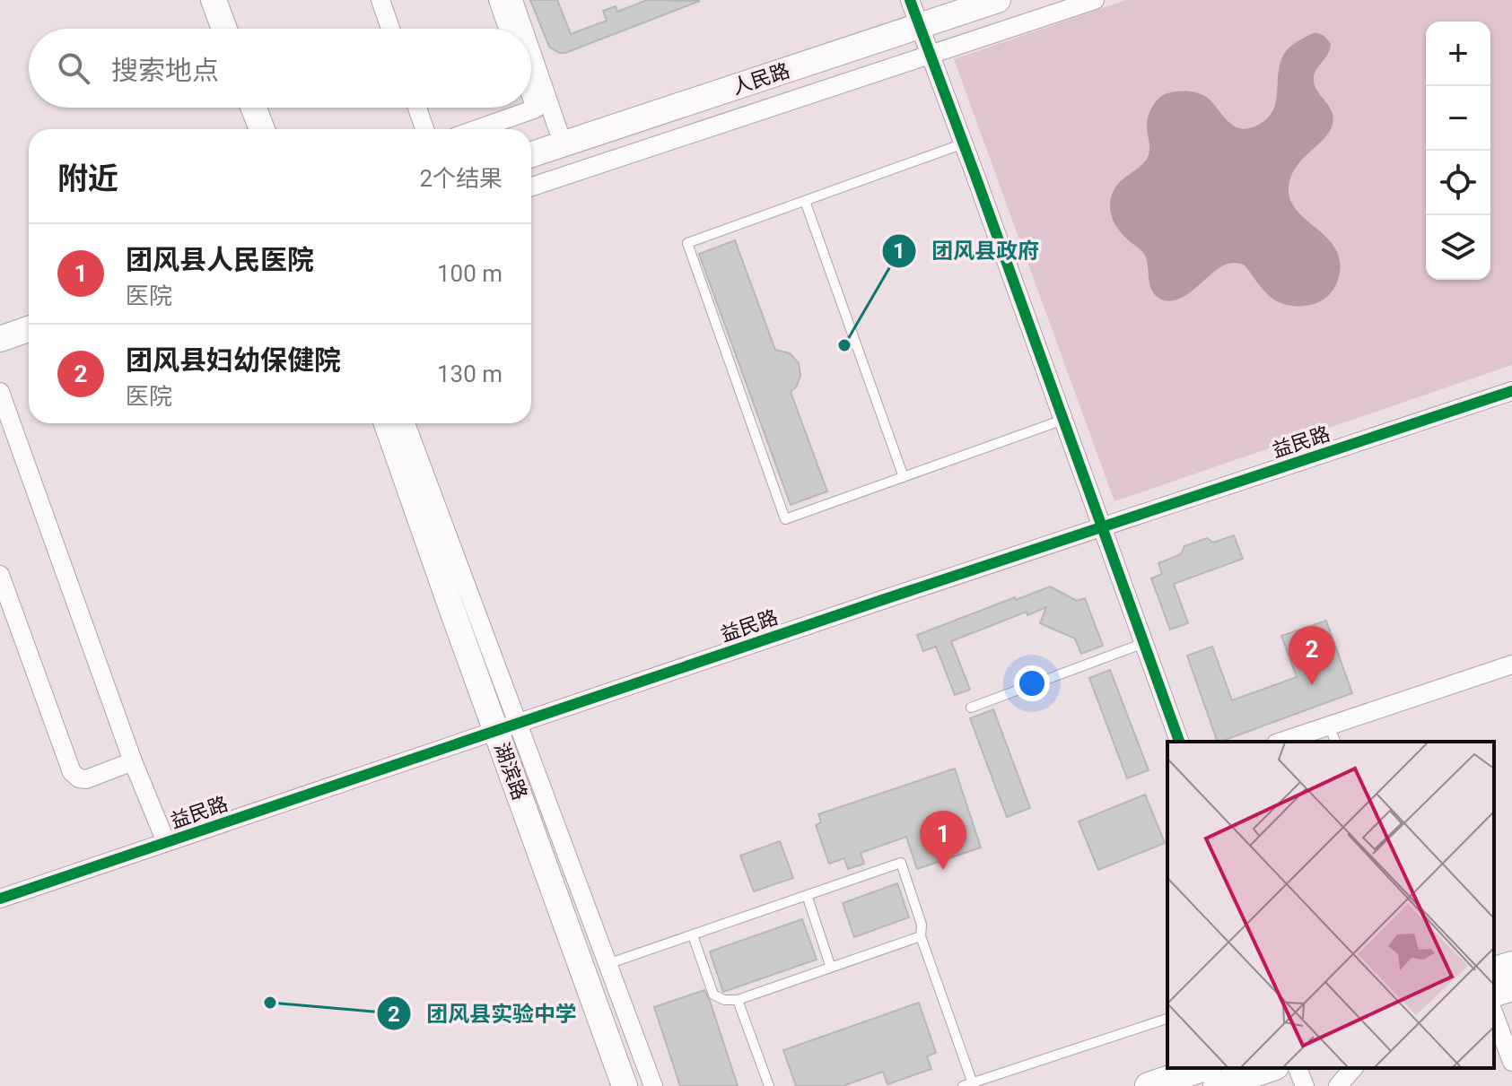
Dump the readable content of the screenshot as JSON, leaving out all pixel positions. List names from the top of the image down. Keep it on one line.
{"streets":{"main road":["人民路","湖滨路"],"street":["益民路"]},"crossings":[["益民路","湖滨路"]],"places":["团风县政府","团风县实验中学"],"page":{"map_buttons":["+","−"],"search":"搜索地点","heading":["附近","2个结果"],"list":[{"mark":"1","name":"团风县人民医院","note":"医院","value":"100 m"},{"mark":"2","name":"团风县妇幼保健院","note":"医院","value":"130 m"}],"pins":["2","1"]}}
